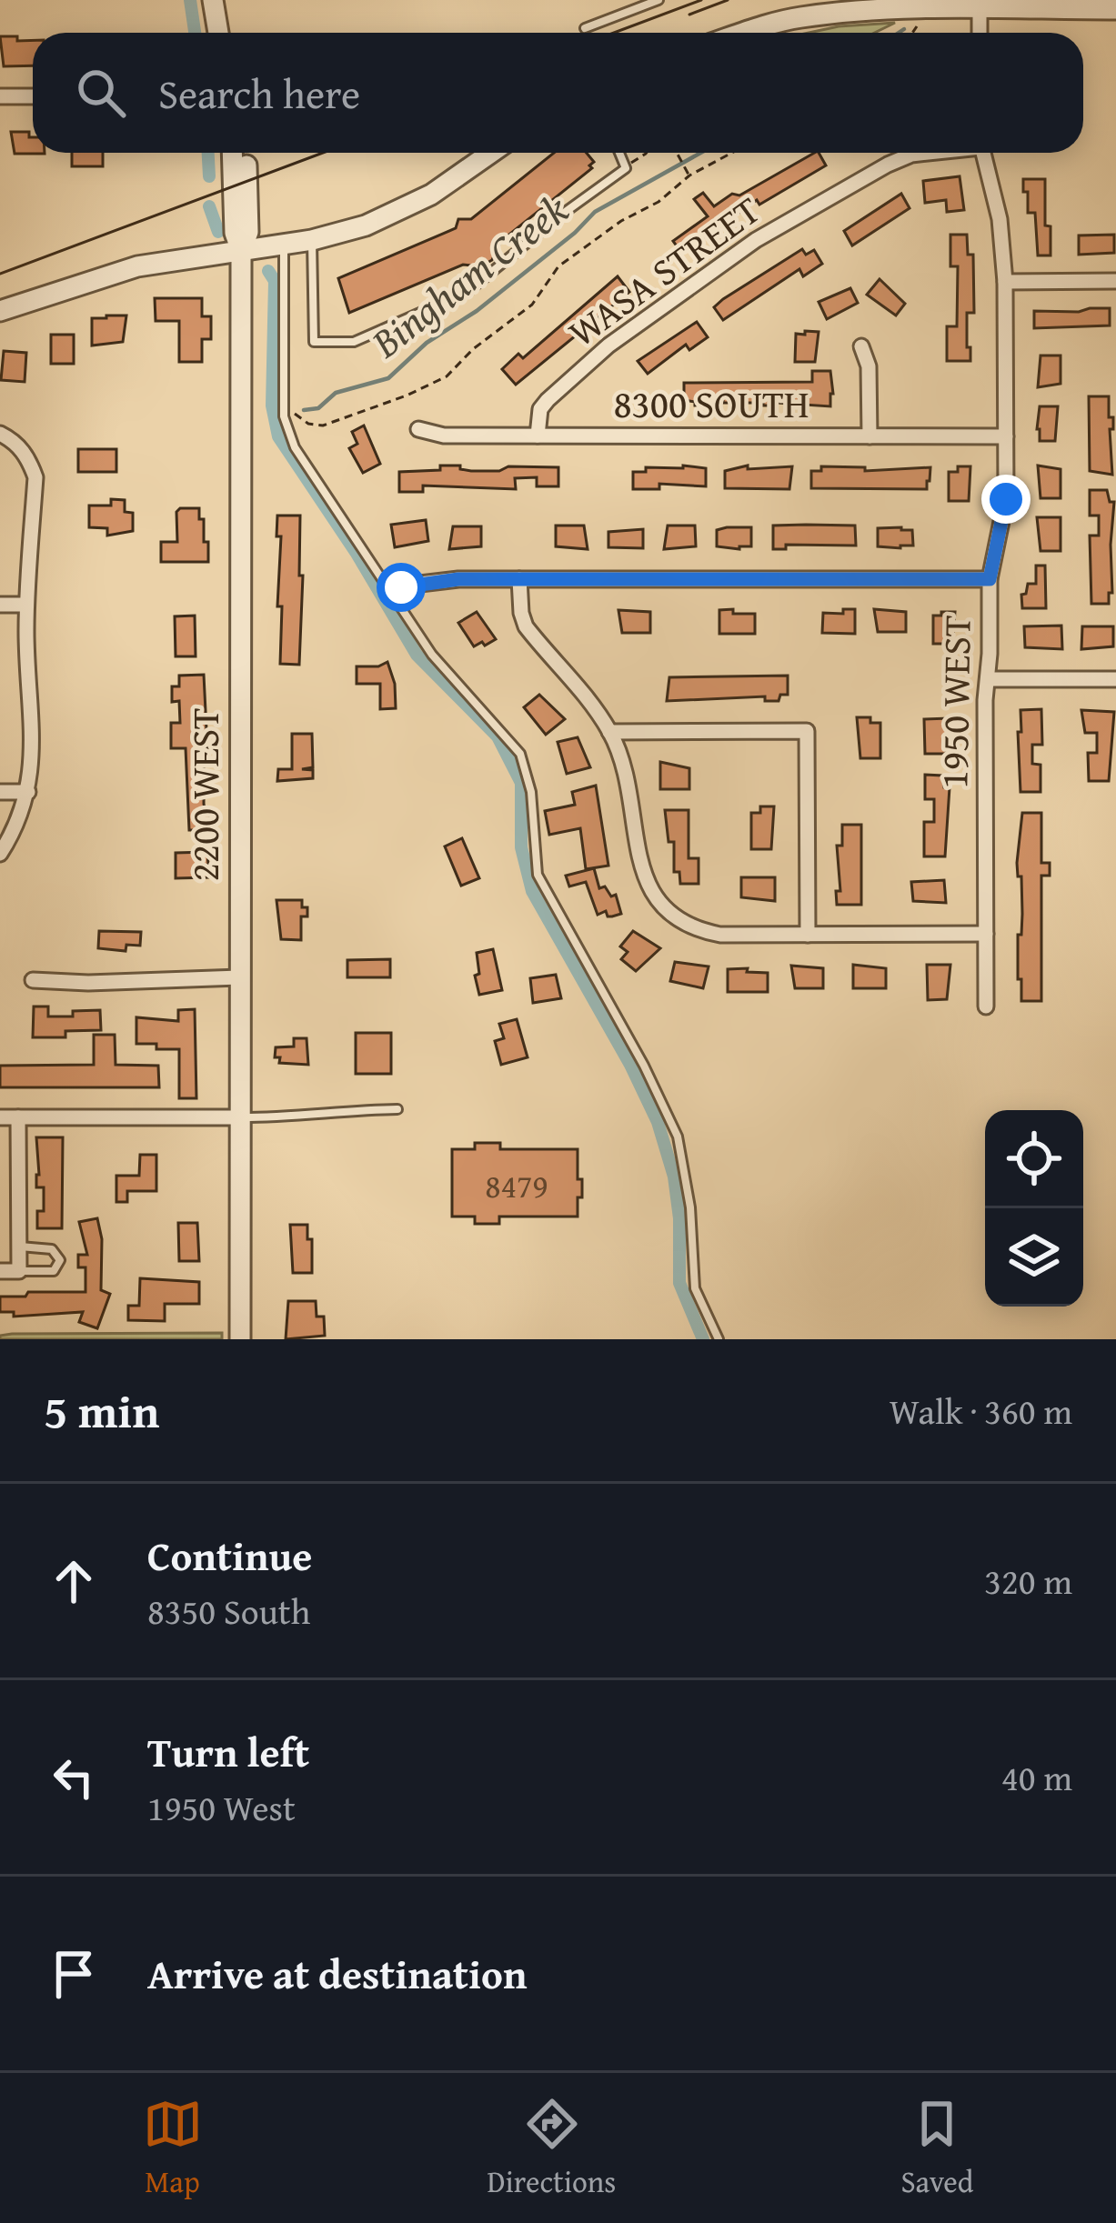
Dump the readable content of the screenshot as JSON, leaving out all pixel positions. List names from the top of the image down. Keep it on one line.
{"streets":{"street":["WASA STREET","8300 SOUTH","1950 WEST","2200 WEST"]},"crossings":[["WASA STREET","8300 SOUTH"],["8300 SOUTH","1950 WEST"]],"water":["Bingham Creek"],"house_numbers":["8479"],"page":{"search":"Search here","heading":["5 min","Walk · 360 m"],"list":[["Continue","8350 South","320 m"],["Turn left","1950 West","40 m"],"Arrive at destination"],"nav":["Map","Directions","Saved"]}}
